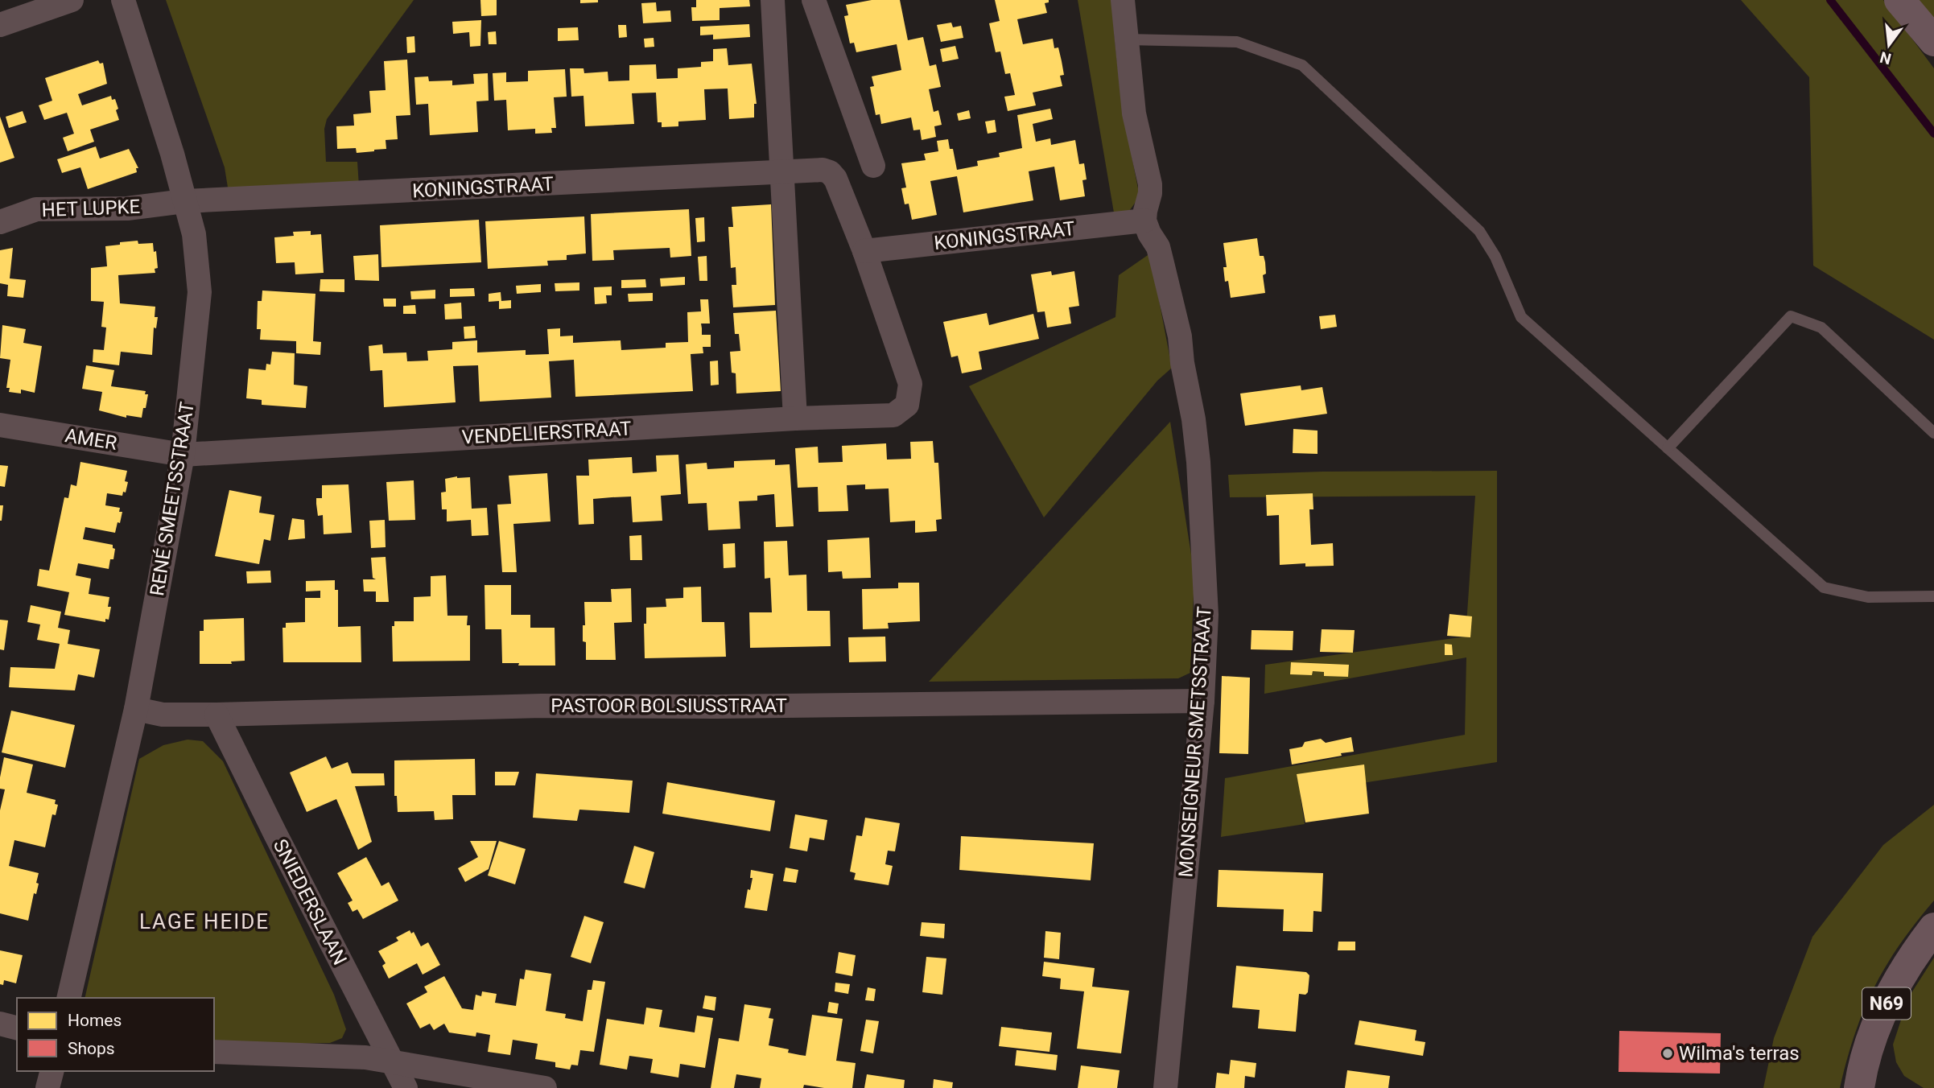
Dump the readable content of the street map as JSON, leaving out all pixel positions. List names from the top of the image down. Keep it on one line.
{"streets":{"main road":["N69"],"street":["KONINGSTRAAT","HET LUPKE","VENDELIERSTRAAT","AMER","RENÉ SMEETSSTRAAT","PASTOOR BOLSIUSSTRAAT","MONSEIGNEUR SMETSSTRAAT","SNIEDERSLAAN"]},"crossings":[["KONINGSTRAAT","HET LUPKE"],["KONINGSTRAAT","VENDELIERSTRAAT"],["KONINGSTRAAT","RENÉ SMEETSSTRAAT"],["KONINGSTRAAT","MONSEIGNEUR SMETSSTRAAT"],["HET LUPKE","RENÉ SMEETSSTRAAT"],["VENDELIERSTRAAT","AMER"],["VENDELIERSTRAAT","RENÉ SMEETSSTRAAT"],["AMER","RENÉ SMEETSSTRAAT"],["RENÉ SMEETSSTRAAT","PASTOOR BOLSIUSSTRAAT"],["PASTOOR BOLSIUSSTRAAT","MONSEIGNEUR SMETSSTRAAT"],["PASTOOR BOLSIUSSTRAAT","SNIEDERSLAAN"]],"districts":["LAGE HEIDE"],"places":["Wilma's terras"],"legend":["Homes","Shops"],"north":"bottom"}
